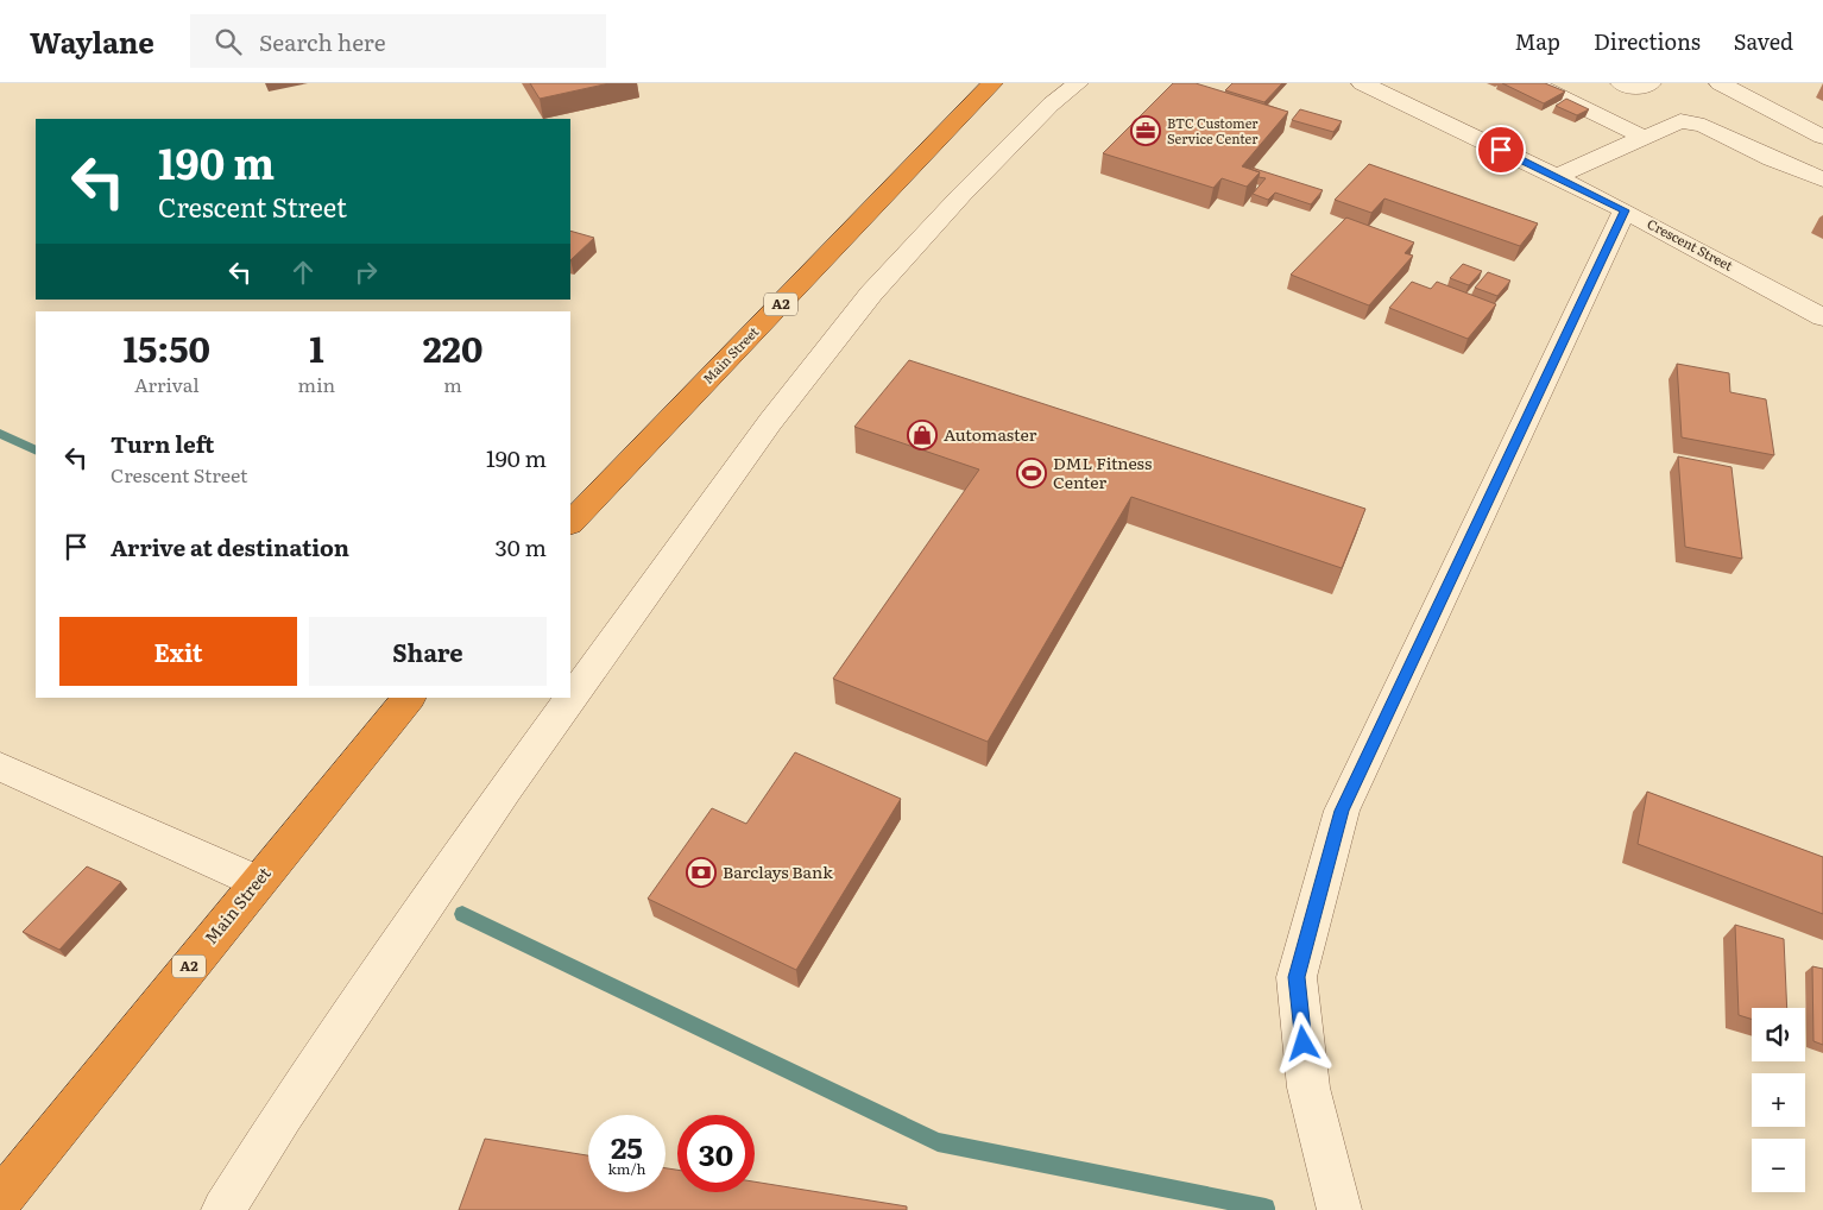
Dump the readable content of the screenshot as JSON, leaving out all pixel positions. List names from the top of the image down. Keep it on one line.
{"streets":{"highway":["A2","Main Street"],"street":["Crescent Street"]},"places":{"office":["BTC Customer Service Center"],"shop":["Automaster"],"sports":["DML Fitness Center"],"bank":["Barclays Bank"]},"page":{"header":"Waylane","search":"Search here","nav":["Map","Directions","Saved"],"turn":["190 m","Crescent Street"],"eta":["15:50","Arrival","1","min","220","m"],"list":[{"name":"Turn left","note":"Crescent Street","value":"190 m"},{"name":"Arrive at destination","value":"30 m"}],"buttons":["Exit","Share"],"map_buttons":["+","−"],"speed":"25 km/h","limit":"30"}}
